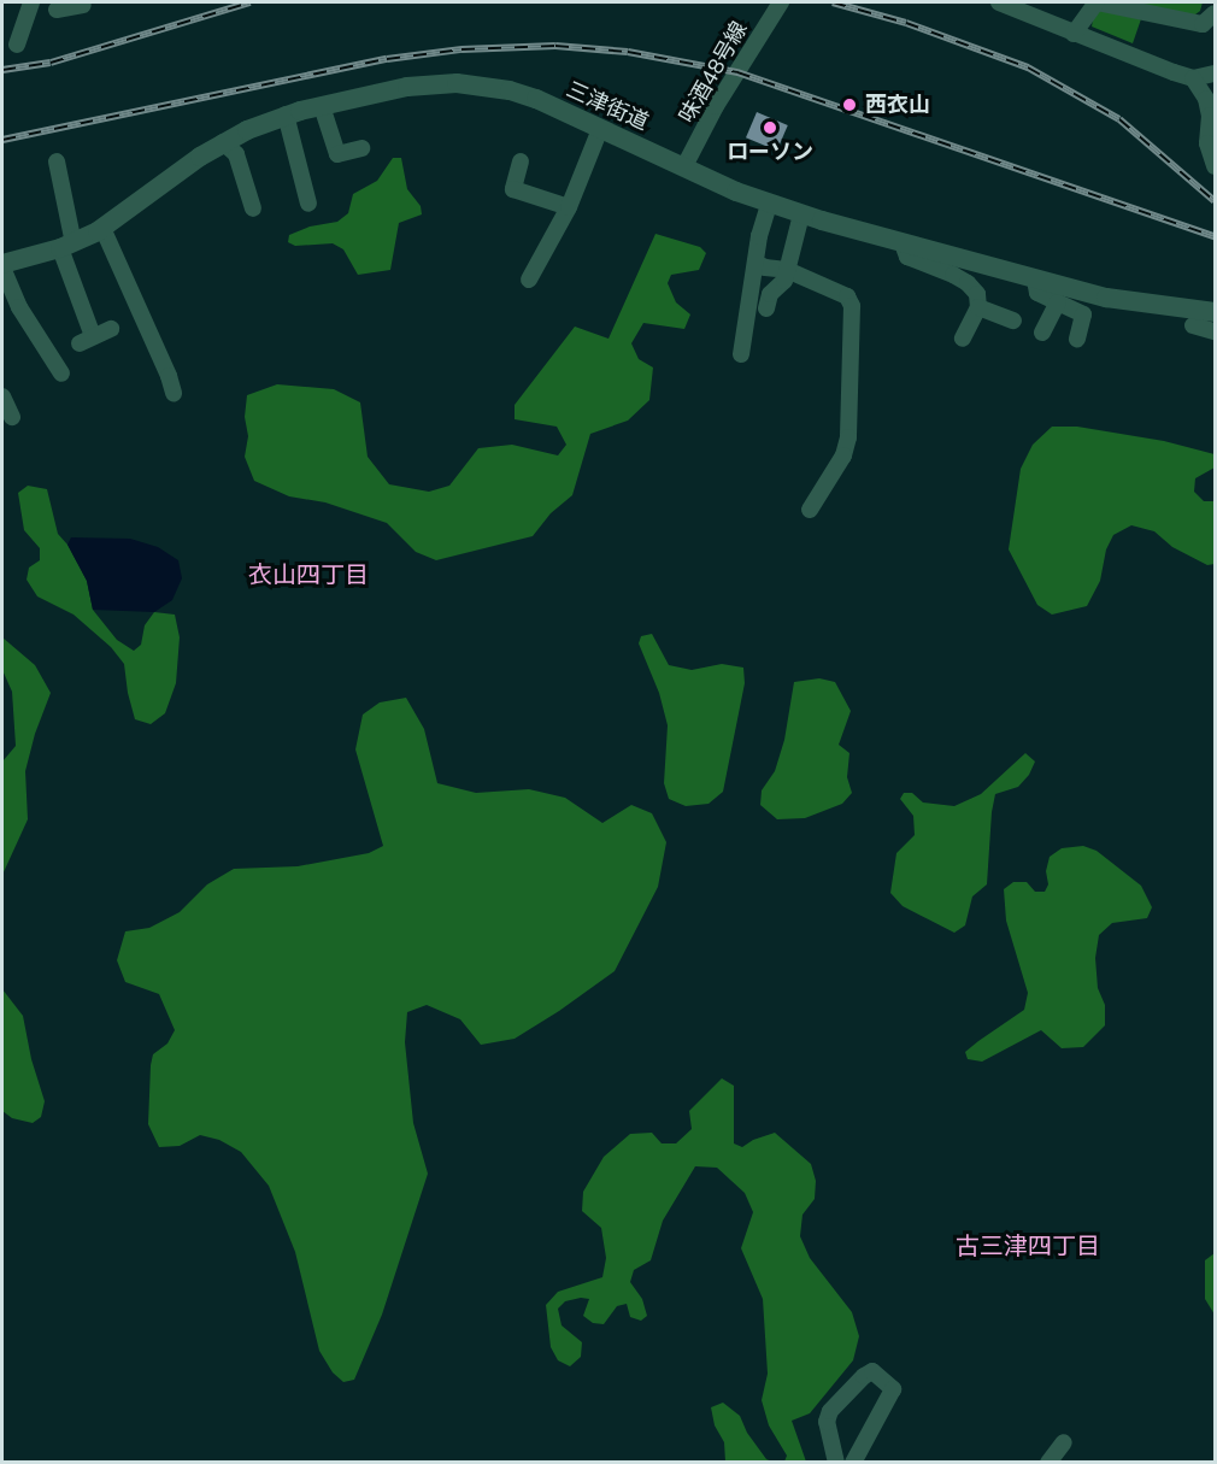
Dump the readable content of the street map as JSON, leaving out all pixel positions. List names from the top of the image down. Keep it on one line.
{"streets":{"street":["味酒48号線","三津街道"]},"crossings":[["味酒48号線","三津街道"]],"districts":["衣山四丁目","古三津四丁目"],"places":["西衣山","ローソン"]}
